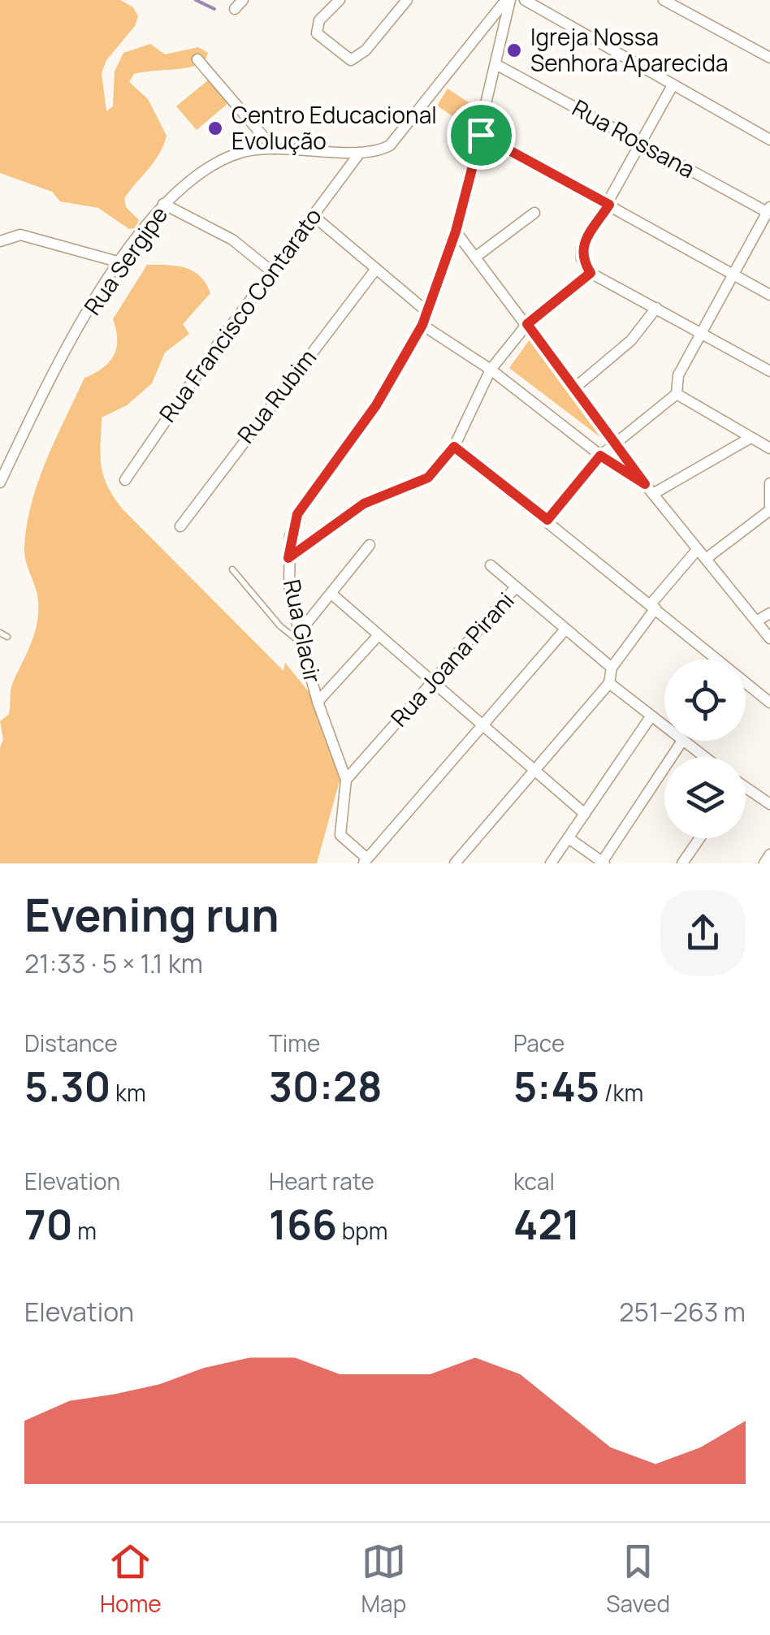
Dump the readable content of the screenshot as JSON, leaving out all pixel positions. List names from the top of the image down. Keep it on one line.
{"streets":{"street":["Rua Rossana","Rua Sergipe","Rua Francisco Contarato","Rua Rubim","Rua Glacir","Rua Joana Pirani"]},"crossings":[["Rua Rossana","Rua Glacir"],["Rua Sergipe","Rua Francisco Contarato"],["Rua Sergipe","Rua Glacir"],["Rua Glacir","Rua Joana Pirani"]],"places":["Igreja Nossa Senhora Aparecida","Centro Educacional Evolução"],"page":{"heading":["Evening run","21:33 · 5 × 1.1 km"],"stats":[["Distance","5.30 km"],["Time","30:28"],["Pace","5:45 /km"],["Elevation","70 m"],["Heart rate","166 bpm"],["kcal","421"]],"chart":["Elevation","251–263 m"],"tabs":["Home","Map","Saved"]}}
